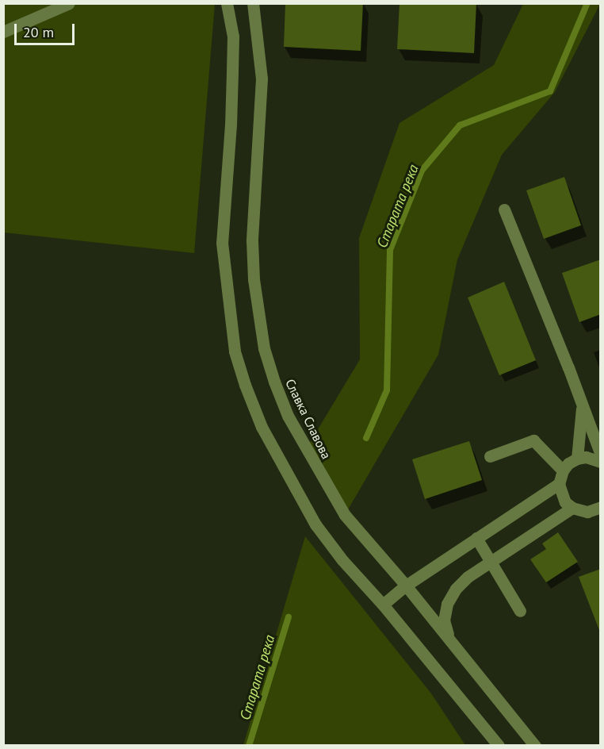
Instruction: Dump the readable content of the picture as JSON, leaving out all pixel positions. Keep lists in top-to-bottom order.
{
  "streets": {
    "street": ["Славка Славова"]
  },
  "water": ["Старата река"],
  "scale_bar": "20 m"
}
